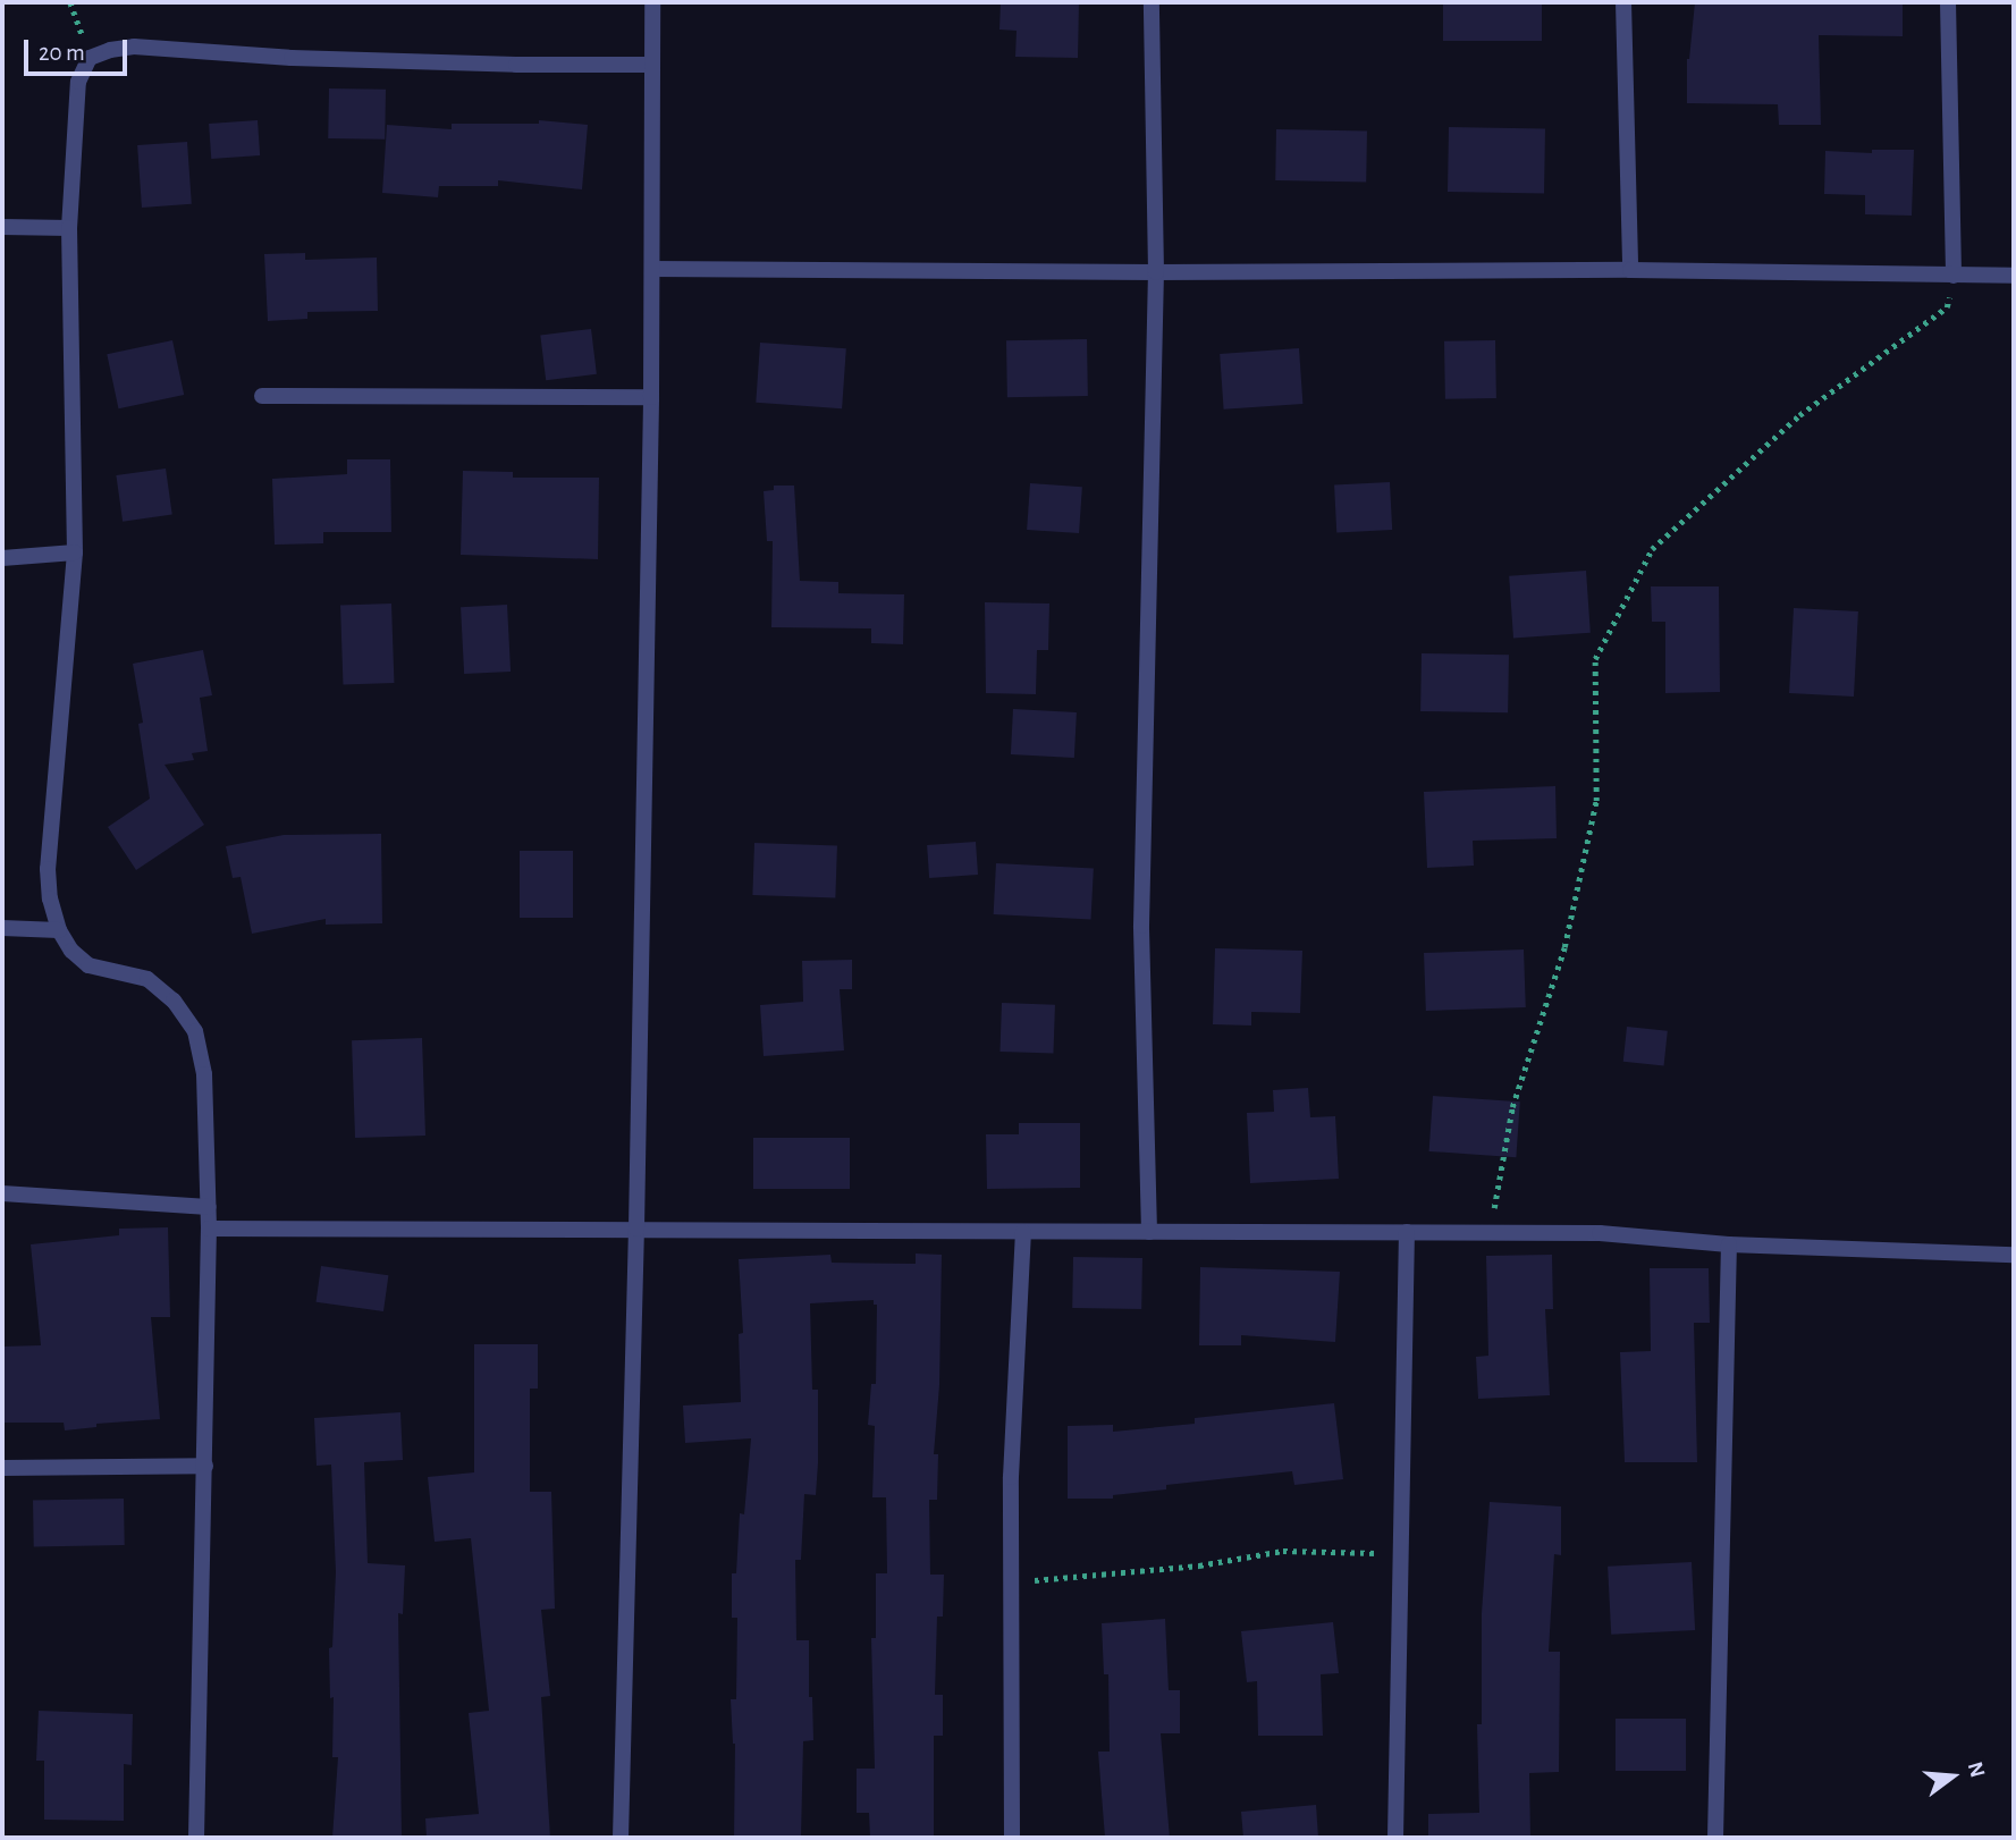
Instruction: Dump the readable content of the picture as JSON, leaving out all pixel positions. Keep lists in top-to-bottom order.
{
  "scale_bar": "20 m",
  "north": "right"
}
